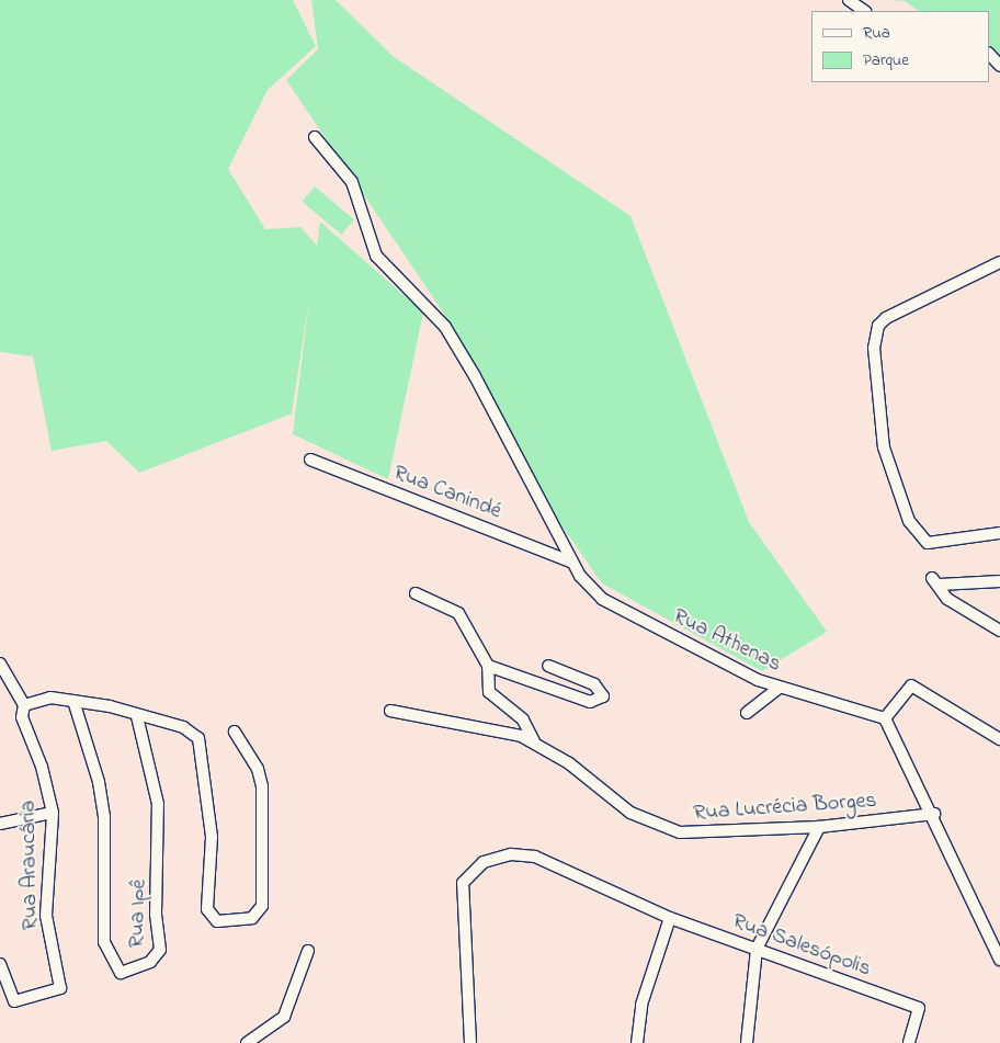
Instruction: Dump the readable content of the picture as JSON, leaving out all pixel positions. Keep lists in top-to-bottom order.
{
  "streets": {
    "street": [
      "Rua Canindé",
      "Rua Athenas",
      "Rua Lucrécia Borges",
      "Rua Araucária",
      "Rua Ipê",
      "Rua Salesópolis"
    ]
  },
  "crossings": [
    ["Rua Canindé", "Rua Athenas"]
  ],
  "legend": ["Rua", "Parque"]
}
